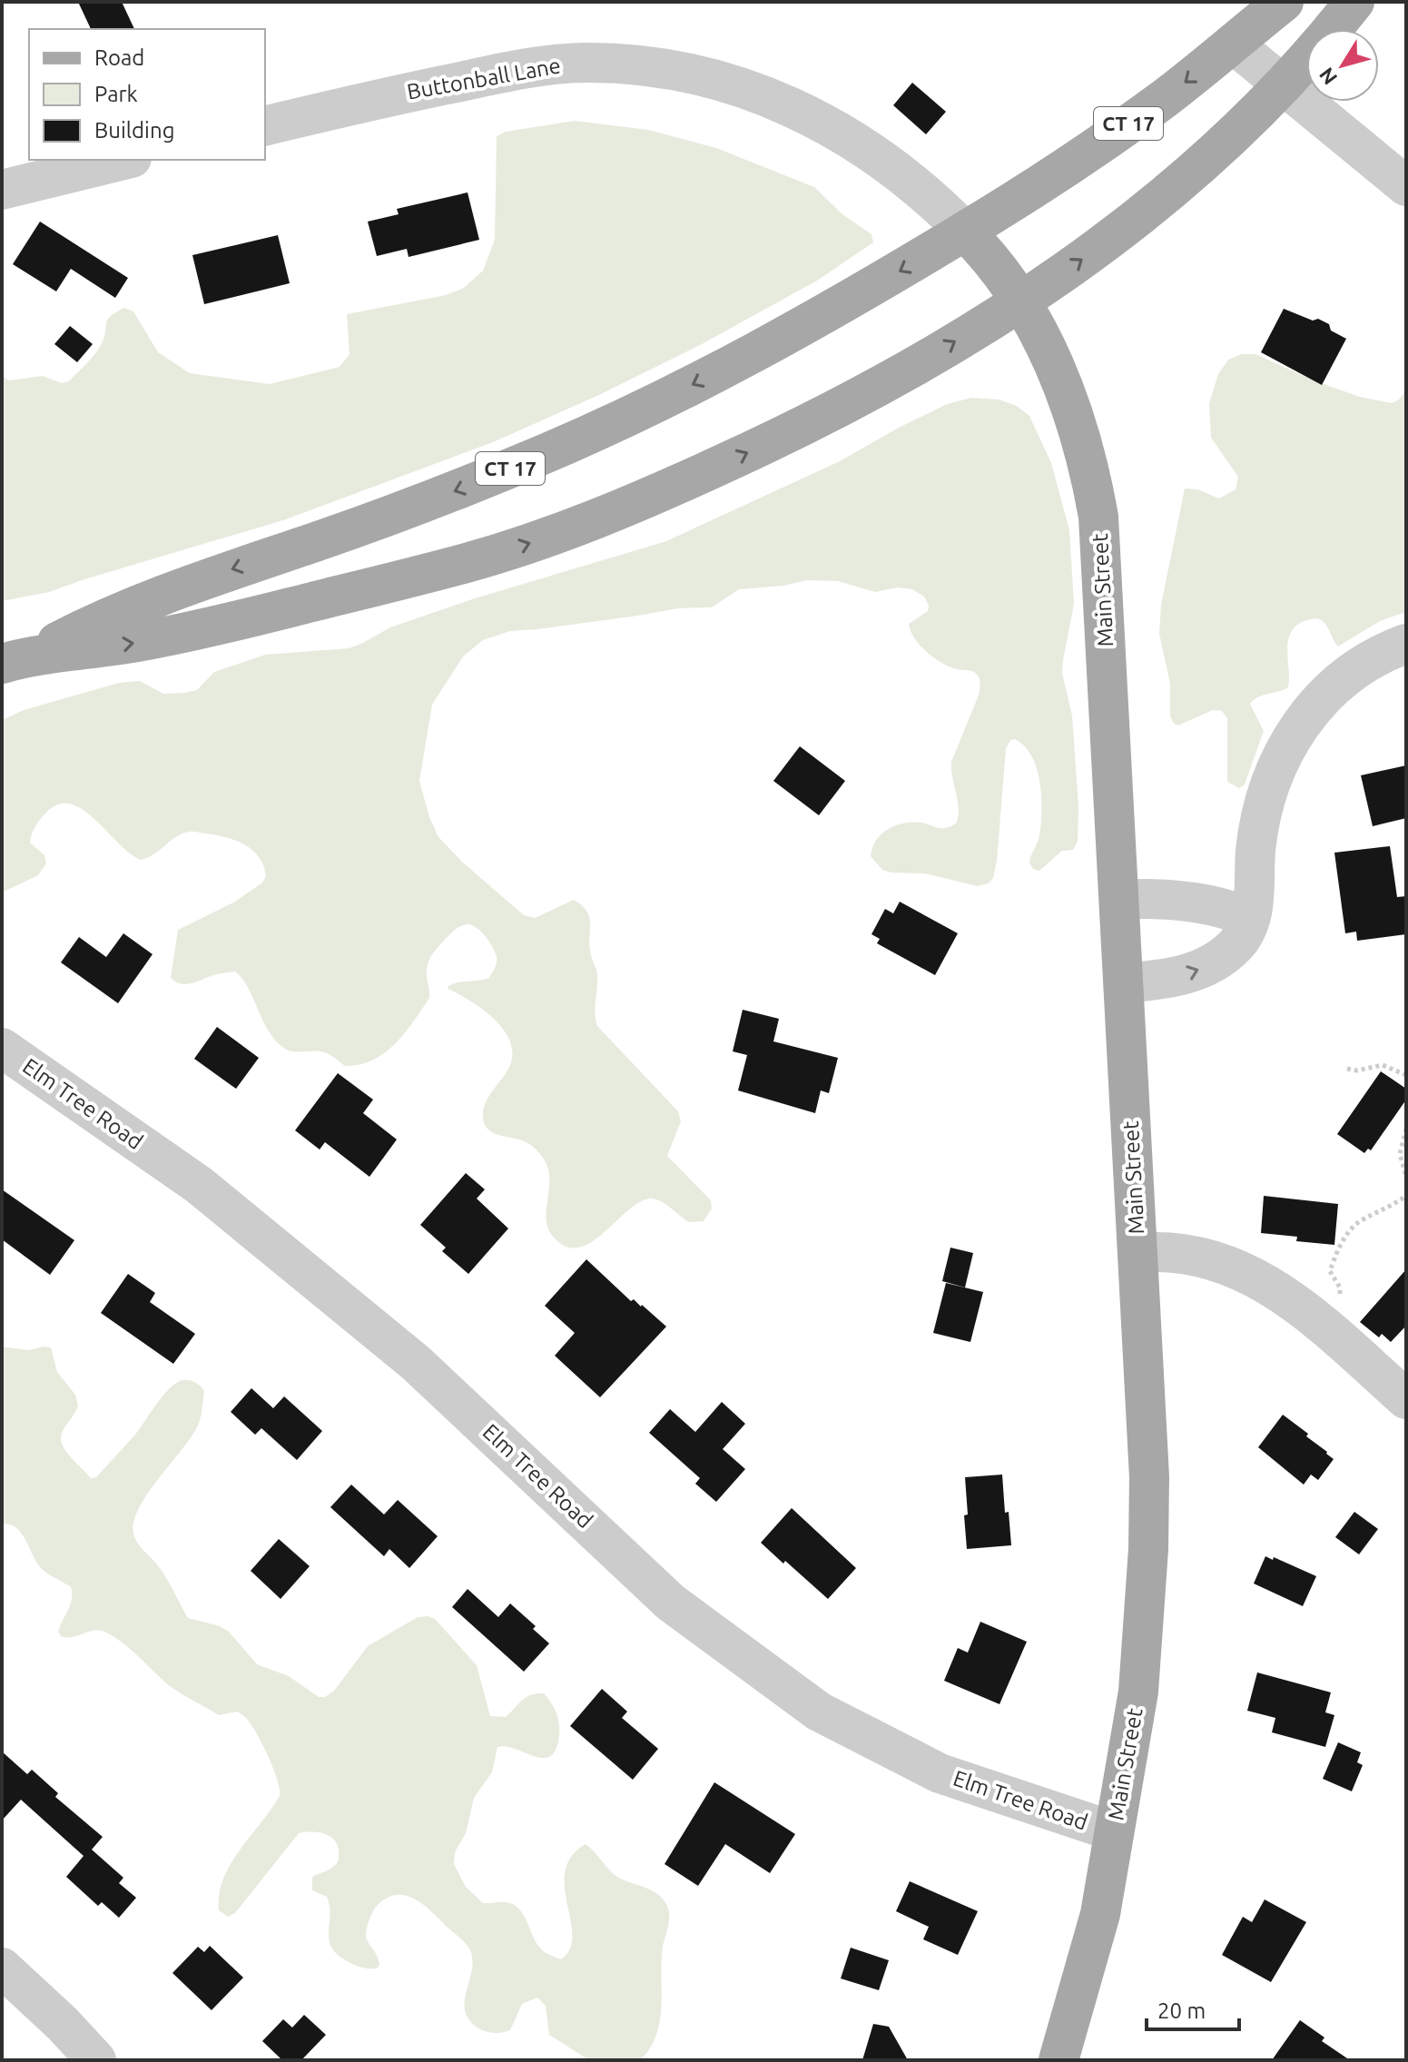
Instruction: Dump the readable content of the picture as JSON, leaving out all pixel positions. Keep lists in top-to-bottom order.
{
  "streets": {
    "main road": ["CT 17", "Main Street"],
    "street": ["Buttonball Lane", "Elm Tree Road"]
  },
  "crossings": [
    ["Buttonball Lane", "CT 17"],
    ["Buttonball Lane", "Main Street"],
    ["CT 17", "Main Street"],
    ["Main Street", "Elm Tree Road"]
  ],
  "legend": ["Road", "Park", "Building"],
  "scale_bar": "20 m",
  "north": "bottom left"
}
